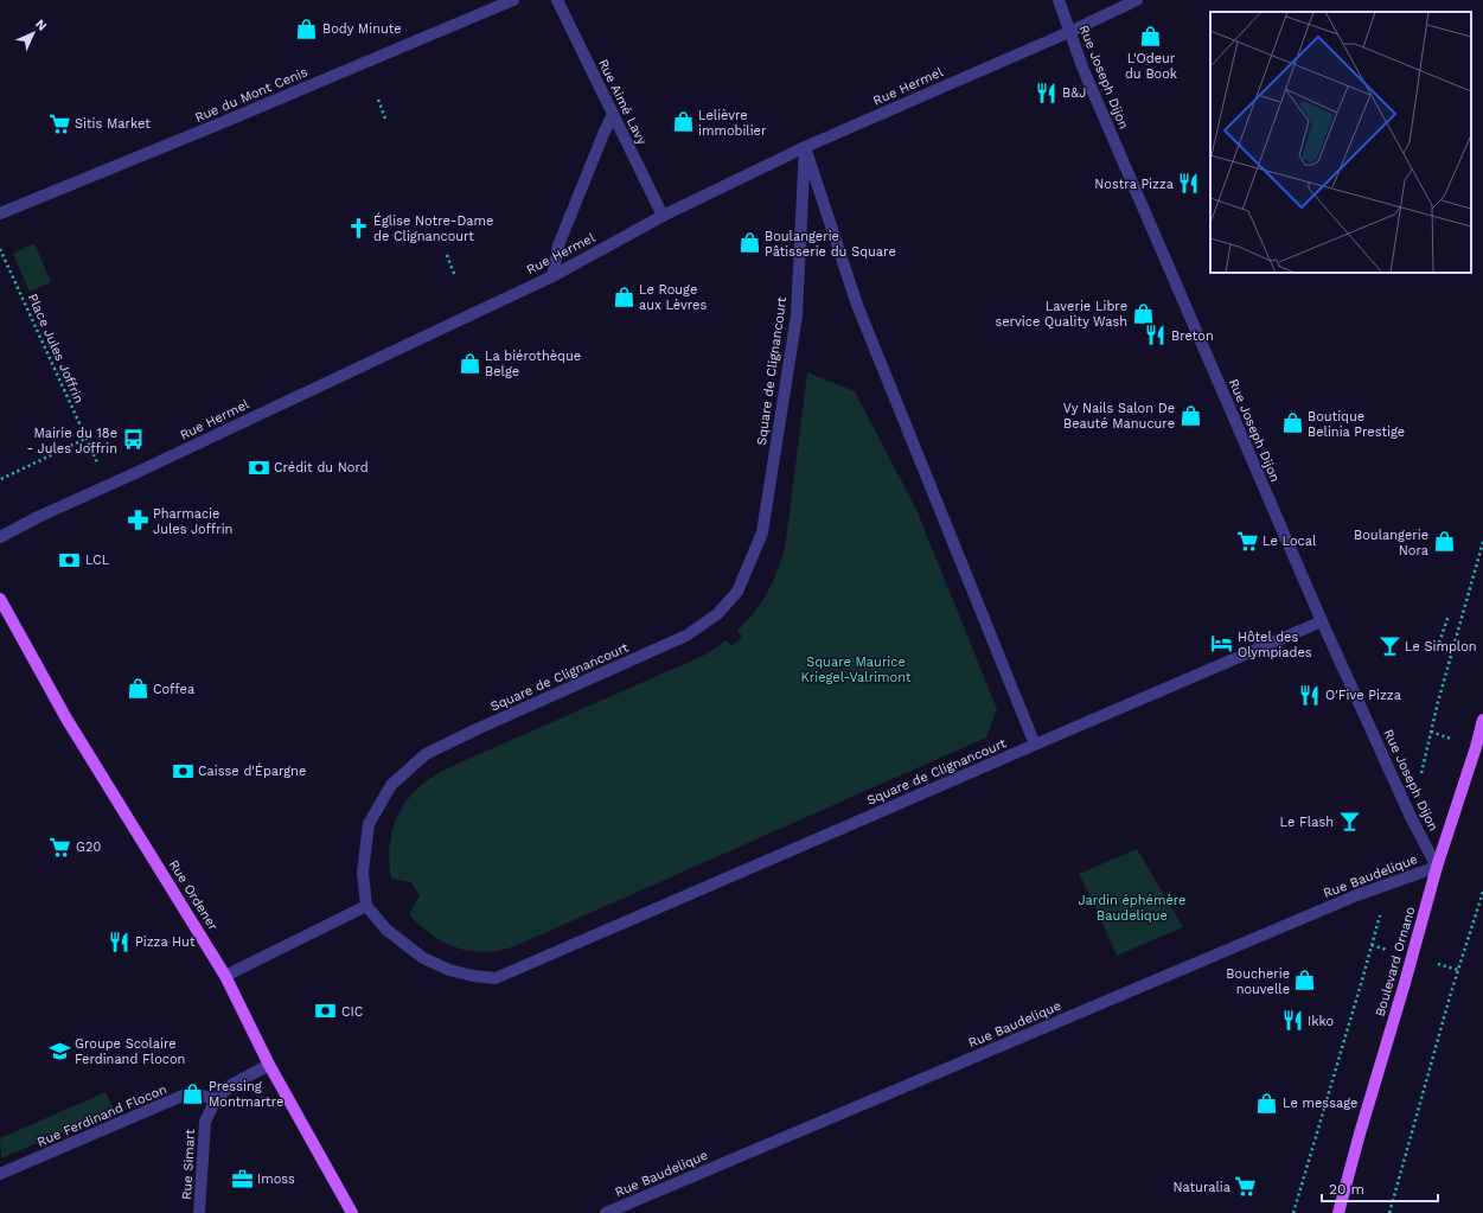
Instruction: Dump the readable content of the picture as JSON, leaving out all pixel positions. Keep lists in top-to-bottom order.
{
  "streets": {
    "main road": ["Rue Ordener", "Boulevard Ornano"],
    "street": [
      "Rue Joseph Dijon",
      "Rue Hermel",
      "Rue du Mont Cenis",
      "Rue Aimé Lavy",
      "Square de Clignancourt",
      "Rue Baudelique",
      "Rue Ferdinand Flocon",
      "Rue Simart"
    ],
    "path": ["Place Jules Joffrin"]
  },
  "crossings": [
    ["Rue Joseph Dijon", "Rue Hermel"],
    ["Rue Joseph Dijon", "Square de Clignancourt"],
    ["Rue Joseph Dijon", "Rue Baudelique"],
    ["Rue Joseph Dijon", "Boulevard Ornano"],
    ["Rue Hermel", "Rue Aimé Lavy"],
    ["Rue Hermel", "Square de Clignancourt"],
    ["Rue Baudelique", "Boulevard Ornano"],
    ["Rue Ordener", "Rue Simart"],
    ["Rue Ferdinand Flocon", "Rue Simart"]
  ],
  "parks": ["Square Maurice Kriegel-Valrimont", "Jardin éphémère Baudelique"],
  "places": {
    "shop": [
      "Body Minute",
      "L'Odeur du Book",
      "Lelièvre immobilier",
      "Boulangerie Pâtisserie du Square",
      "Le Rouge aux Lèvres",
      "Laverie Libre service Quality Wash",
      "La biérothèque Belge",
      "Vy Nails Salon De Beauté Manucure",
      "Boutique Belinia Prestige",
      "Boulangerie Nora",
      "Coffea",
      "Boucherie nouvelle",
      "Pressing Montmartre",
      "Le message"
    ],
    "restaurant": [
      "B&J",
      "Nostra Pizza",
      "Breton",
      "O'Five Pizza",
      "Pizza Hut",
      "Ikko"
    ],
    "supermarket": [
      "Sitis Market",
      "Le Local",
      "G20",
      "Naturalia"
    ],
    "church": ["Église Notre-Dame de Clignancourt"],
    "bus stop": ["Mairie du 18e - Jules Joffrin"],
    "bank": [
      "Crédit du Nord",
      "LCL",
      "Caisse d'Épargne",
      "CIC"
    ],
    "pharmacy": ["Pharmacie Jules Joffrin"],
    "hotel": ["Hôtel des Olympiades"],
    "bar": ["Le Simplon", "Le Flash"],
    "school or university": ["Groupe Scolaire Ferdinand Flocon"],
    "office": ["Imoss"]
  },
  "scale_bar": "20 m",
  "north": "top right"
}
